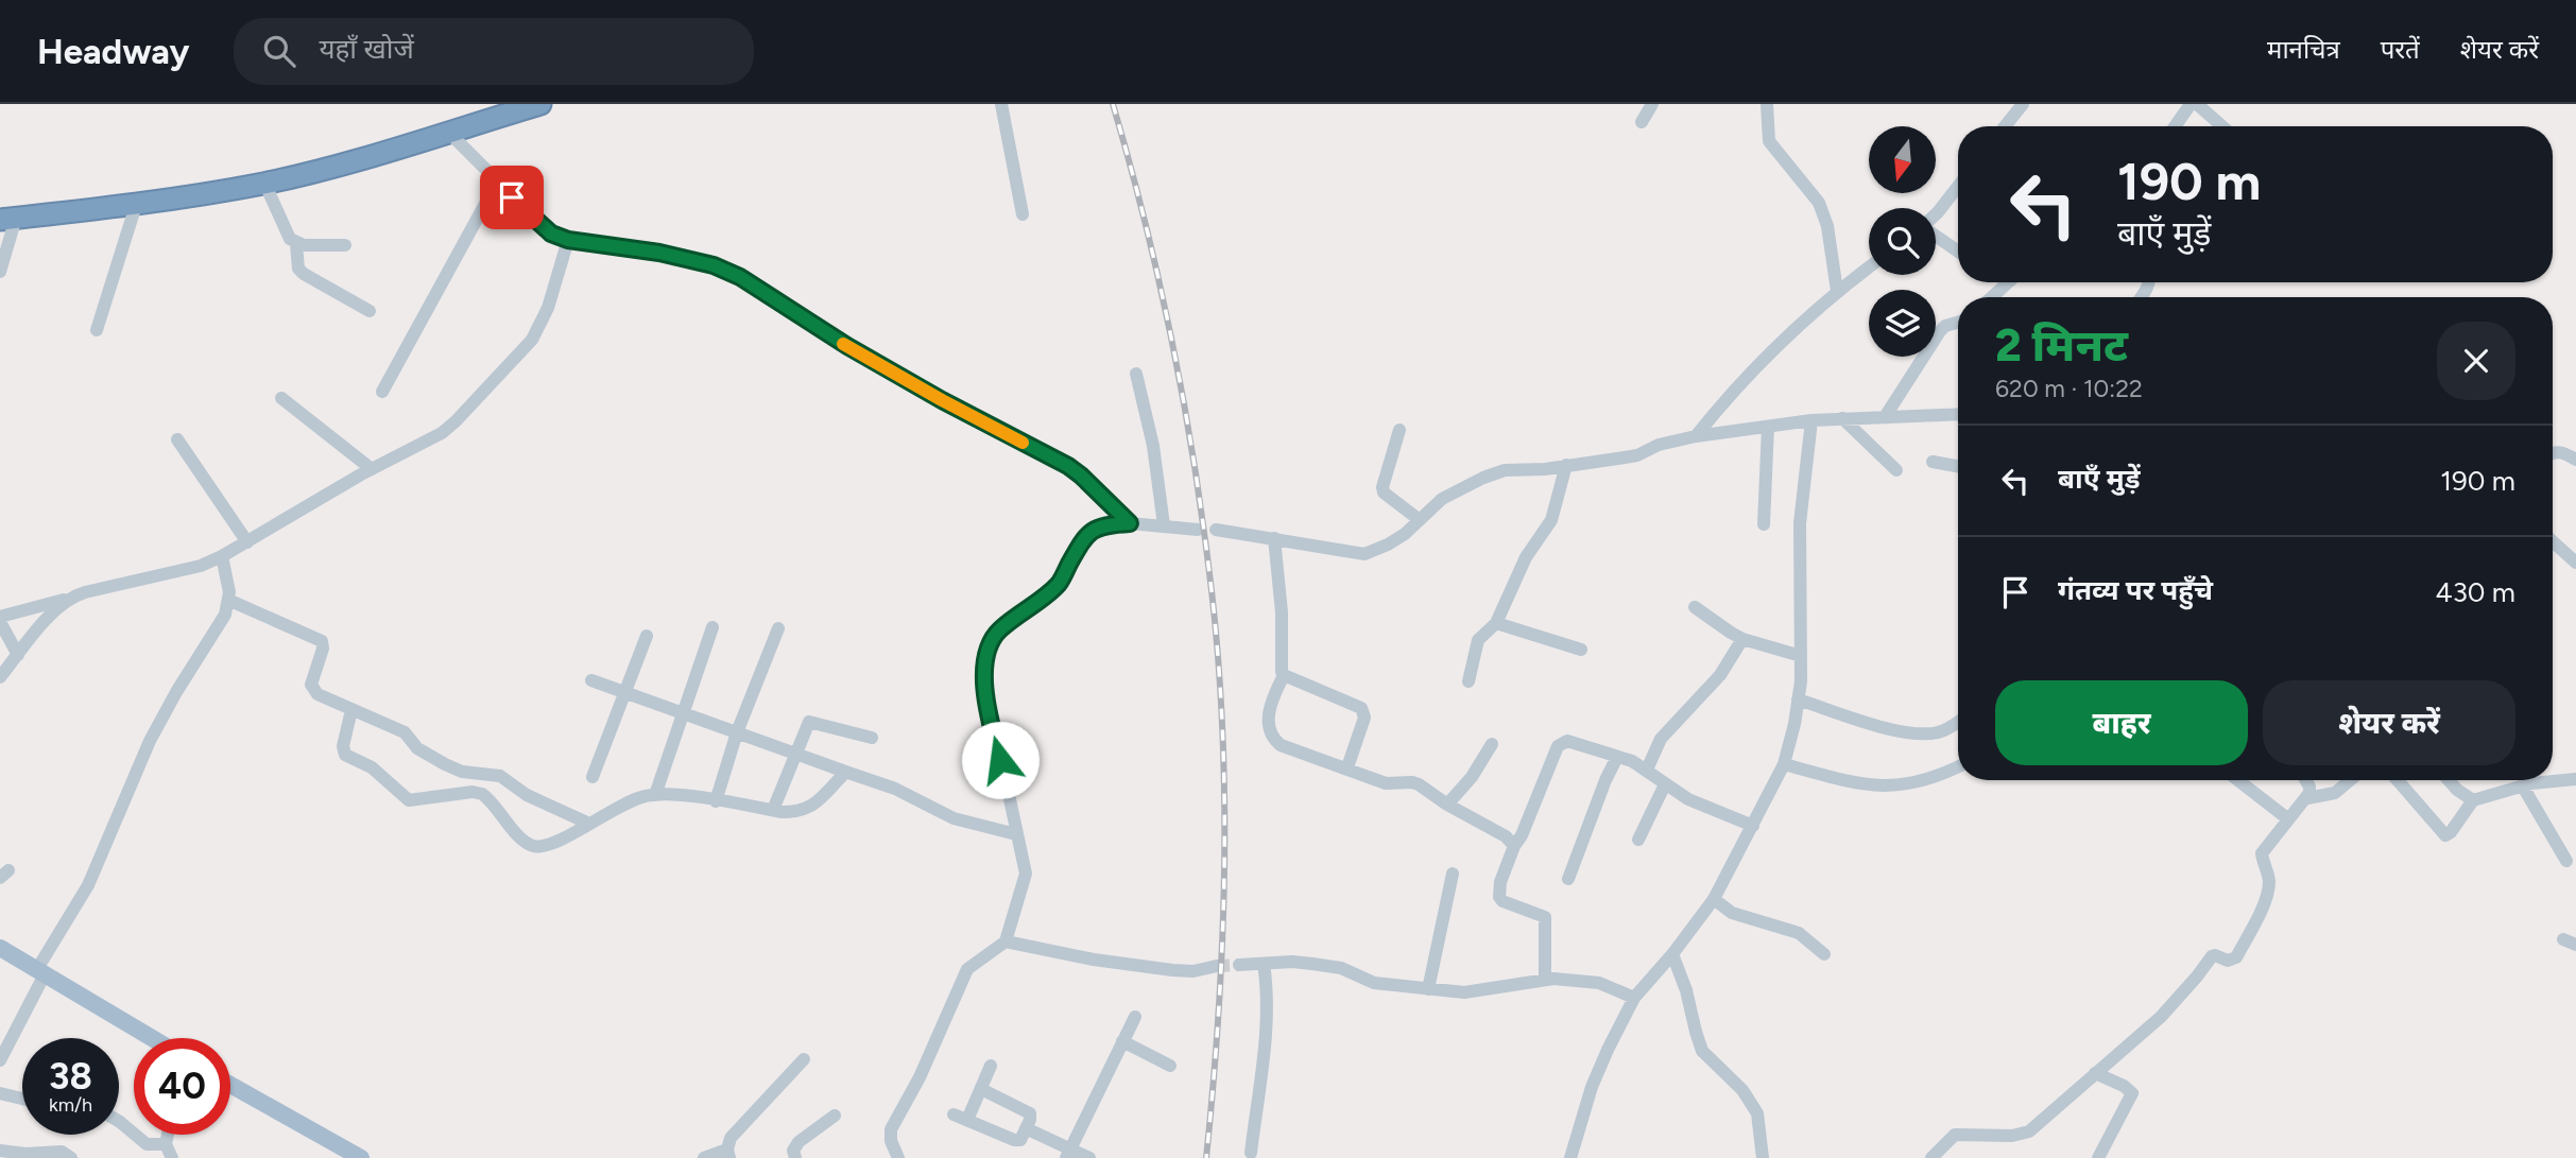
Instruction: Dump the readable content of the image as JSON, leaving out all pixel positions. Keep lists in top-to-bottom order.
{
  "north": "bottom",
  "page": {
    "header": "Headway",
    "search": "यहाँ खोजें",
    "nav": ["मानचित्र", "परतें", "शेयर करें"],
    "turn": ["190 m", "बाएँ मुड़ें"],
    "heading": ["2 मिनट", "620 m · 10:22"],
    "list": [
      {
        "name": "बाएँ मुड़ें",
        "value": "190 m"
      },
      {
        "name": "गंतव्य पर पहुँचे",
        "value": "430 m"
      }
    ],
    "buttons": ["बाहर", "शेयर करें"],
    "speed": "38 km/h",
    "limit": "40"
  }
}
